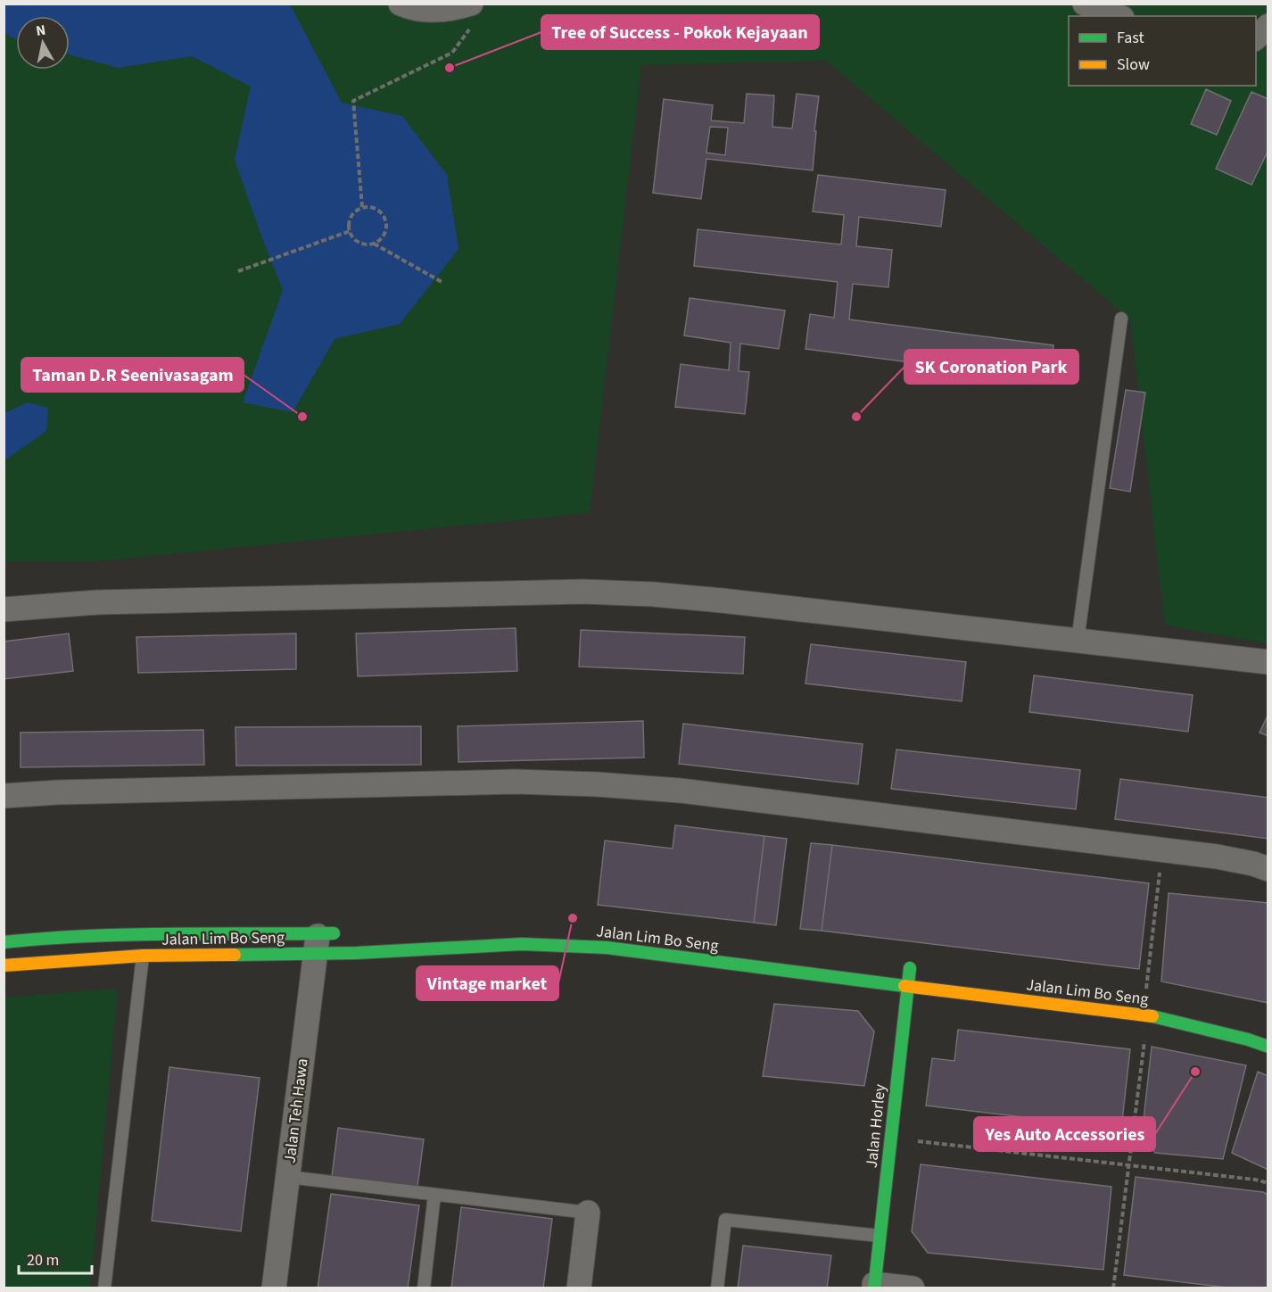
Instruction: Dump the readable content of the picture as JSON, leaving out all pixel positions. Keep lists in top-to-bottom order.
{
  "streets": {
    "main road": ["Jalan Lim Bo Seng", "Jalan Horley"],
    "street": ["Jalan Teh Hawa"]
  },
  "crossings": [
    ["Jalan Lim Bo Seng", "Jalan Teh Hawa"],
    ["Jalan Lim Bo Seng", "Jalan Horley"]
  ],
  "places": [
    "Tree of Success - Pokok Kejayaan",
    "Taman D.R Seenivasagam",
    "SK Coronation Park",
    "Vintage market",
    "Yes Auto Accessories"
  ],
  "legend": ["Fast", "Slow"],
  "scale_bar": "20 m",
  "north": "top"
}
